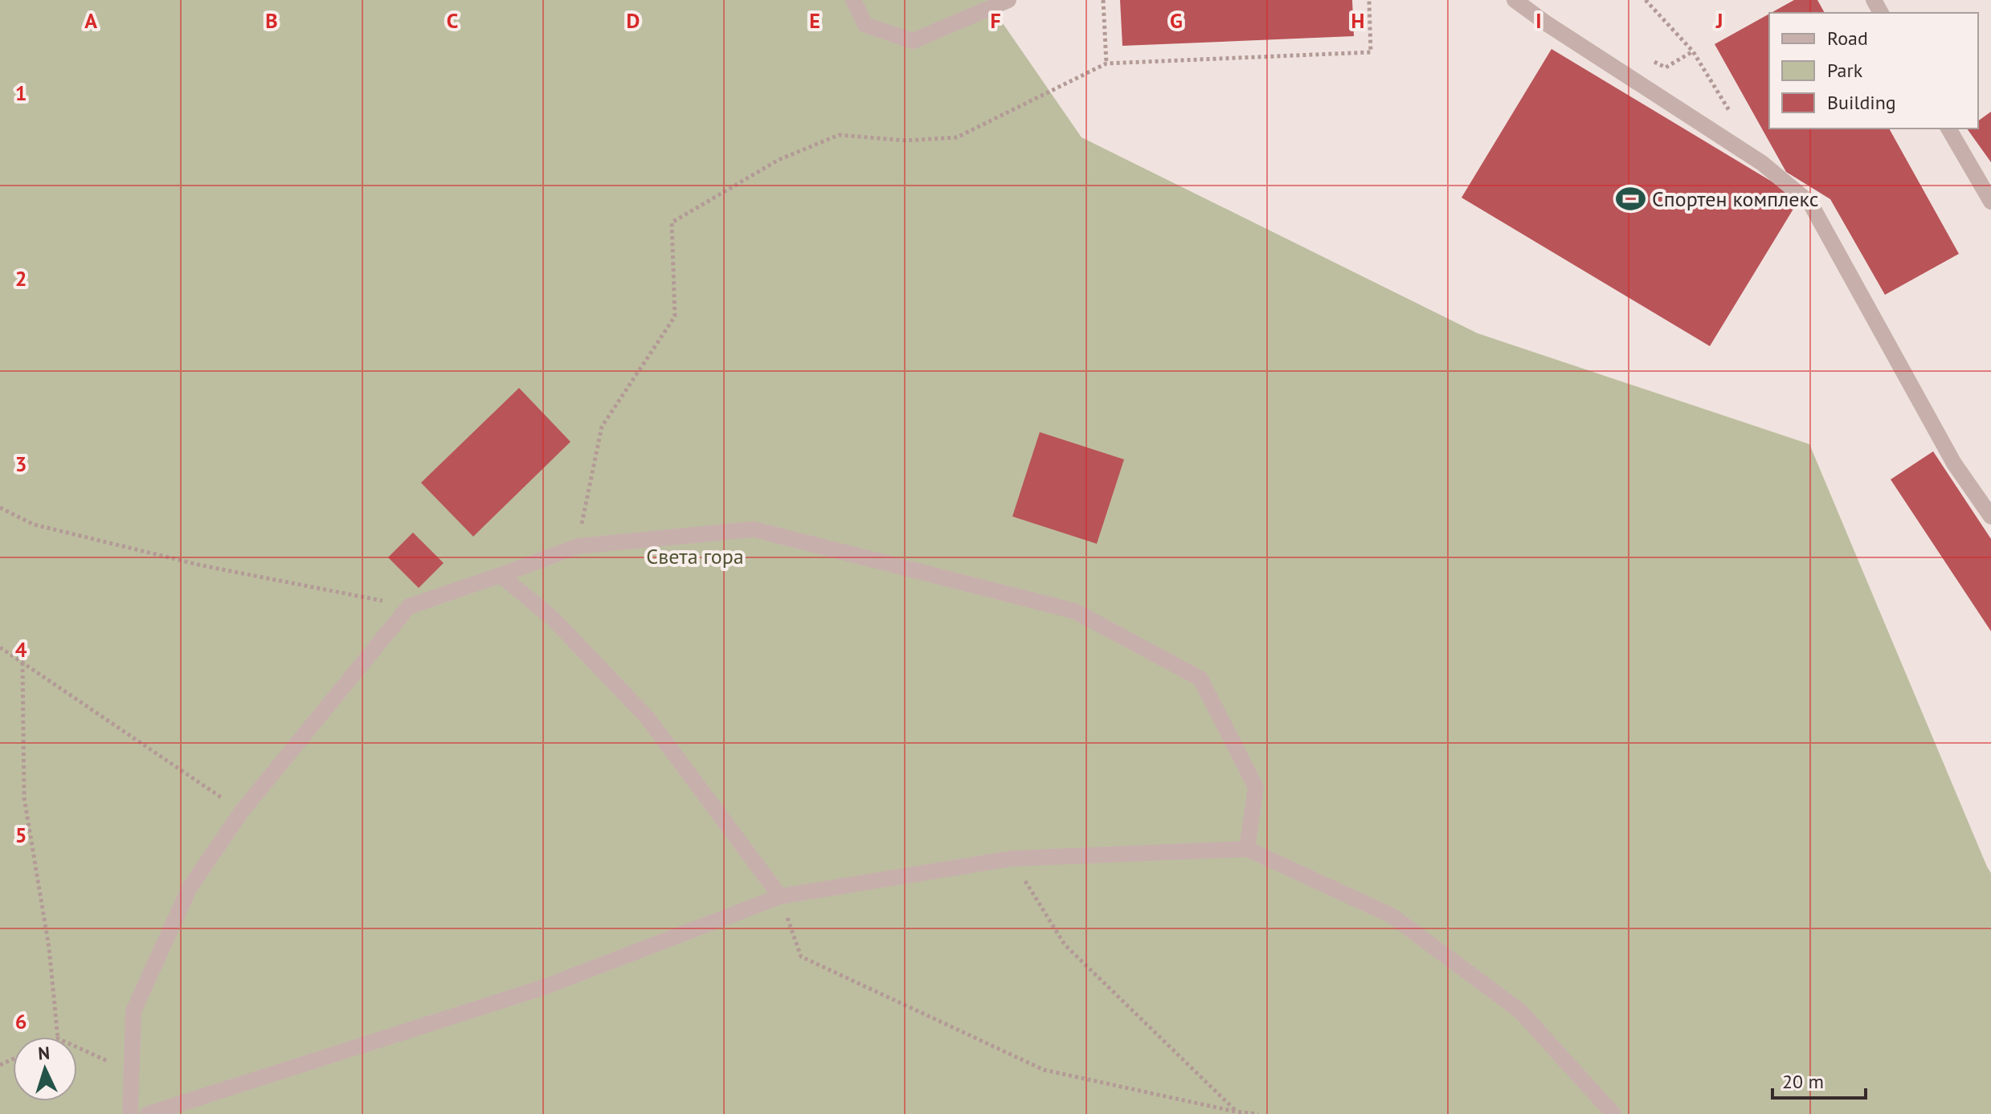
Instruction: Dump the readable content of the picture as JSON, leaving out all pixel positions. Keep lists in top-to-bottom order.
{
  "parks": ["Света гора"],
  "places": {
    "sports": ["Спортен комплекс"]
  },
  "legend": ["Road", "Park", "Building"],
  "scale_bar": "20 m",
  "north": "top",
  "grid": {
    "columns": [
      "A",
      "B",
      "C",
      "D",
      "E",
      "F",
      "G",
      "H",
      "I",
      "J"
    ],
    "rows": [
      "1",
      "2",
      "3",
      "4",
      "5",
      "6"
    ]
  }
}
